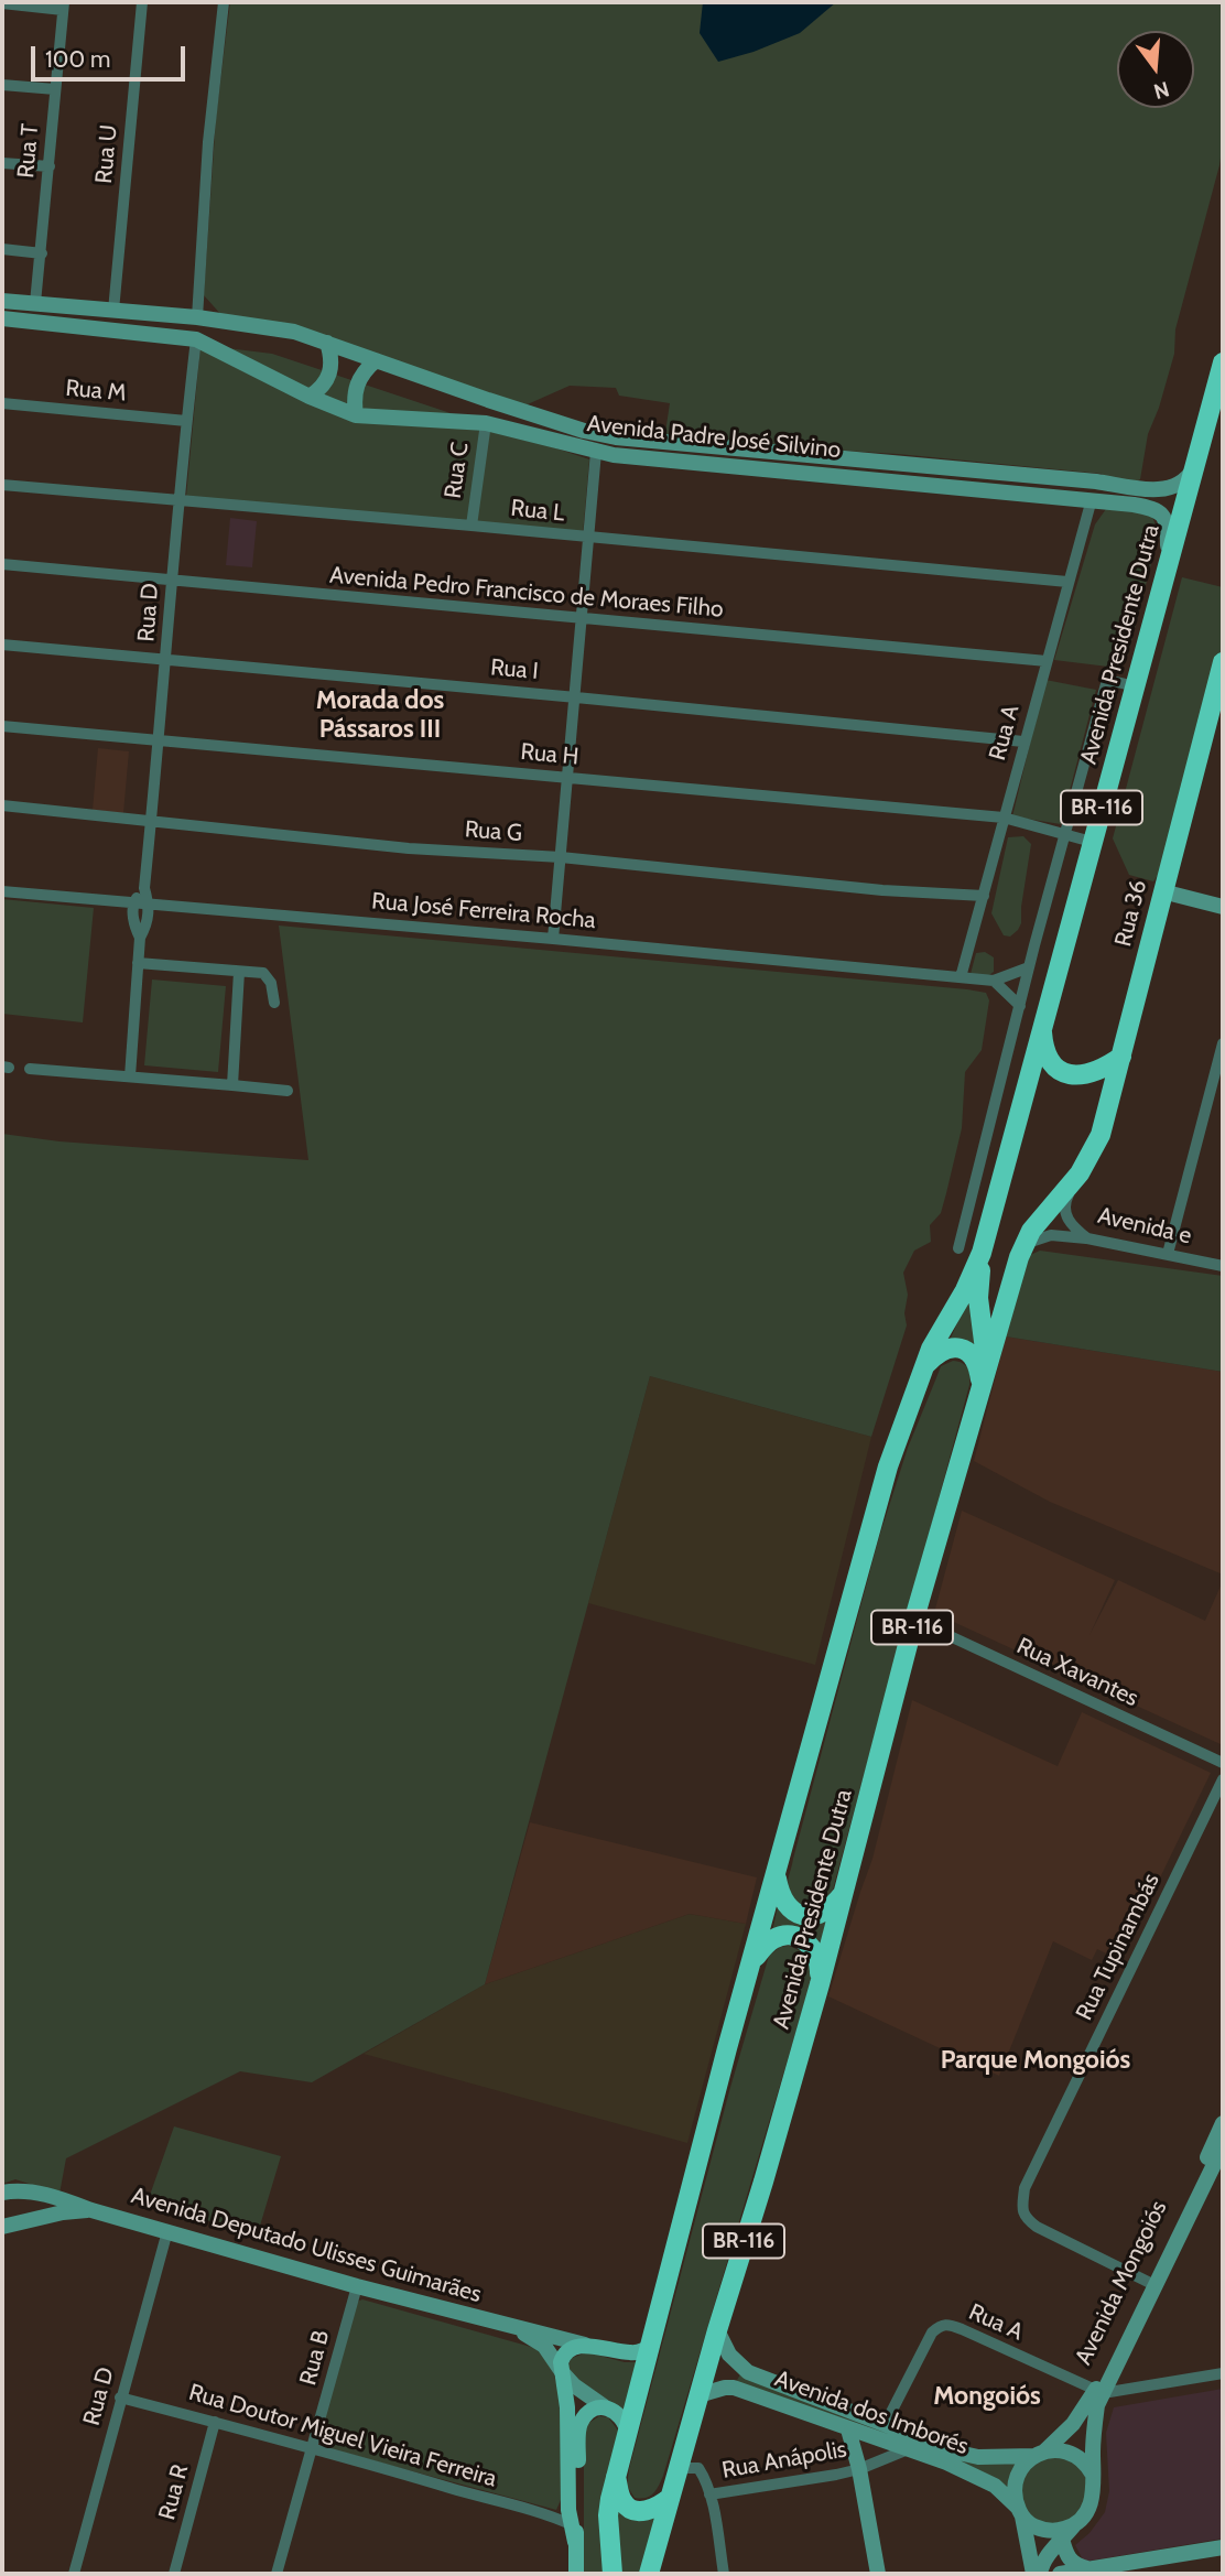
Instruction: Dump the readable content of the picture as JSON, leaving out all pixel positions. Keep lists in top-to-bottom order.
{
  "streets": {
    "highway": ["Avenida Presidente Dutra", "BR-116", "Rua 36"],
    "main road": [
      "Avenida Padre José Silvino",
      "Avenida Deputado Ulisses Guimarães",
      "Avenida Mongoiós",
      "Avenida dos Imborés"
    ],
    "street": [
      "Rua T",
      "Rua U",
      "Rua M",
      "Rua C",
      "Rua L",
      "Avenida Pedro Francisco de Moraes Filho",
      "Rua D",
      "Rua I",
      "Rua A",
      "Rua H",
      "Rua G",
      "Rua José Ferreira Rocha",
      "Avenida e",
      "Rua Xavantes",
      "Rua Tupinambás",
      "Rua B",
      "Rua Doutor Miguel Vieira Ferreira",
      "Rua Anápolis",
      "Rua R"
    ]
  },
  "crossings": [
    ["Rua T", "Avenida Padre José Silvino"],
    ["Rua U", "Avenida Padre José Silvino"],
    ["Rua M", "Rua D"],
    ["Avenida Padre José Silvino", "Rua C"],
    ["Avenida Padre José Silvino", "Rua D"],
    ["Avenida Padre José Silvino", "Avenida Presidente Dutra"],
    ["Avenida Padre José Silvino", "Rua A"],
    ["Rua C", "Rua L"],
    ["Rua L", "Rua D"],
    ["Rua L", "Rua A"],
    ["Avenida Pedro Francisco de Moraes Filho", "Rua D"],
    ["Avenida Pedro Francisco de Moraes Filho", "Rua A"],
    ["Rua D", "Rua I"],
    ["Rua D", "Rua H"],
    ["Rua D", "Rua G"],
    ["Rua D", "Rua José Ferreira Rocha"],
    ["Rua D", "Avenida Deputado Ulisses Guimarães"],
    ["Rua D", "Rua Doutor Miguel Vieira Ferreira"],
    ["Avenida Presidente Dutra", "Rua H"],
    ["Avenida Presidente Dutra", "BR-116"],
    ["Avenida Presidente Dutra", "Rua 36"],
    ["Avenida Presidente Dutra", "Rua Xavantes"],
    ["Avenida Presidente Dutra", "Avenida Deputado Ulisses Guimarães"],
    ["Avenida Presidente Dutra", "Avenida dos Imborés"],
    ["Rua I", "Rua A"],
    ["Rua A", "Rua H"],
    ["Rua A", "Rua G"],
    ["Rua A", "Rua José Ferreira Rocha"],
    ["Rua A", "Avenida Mongoiós"],
    ["Rua A", "Avenida dos Imborés"],
    ["BR-116", "Avenida Deputado Ulisses Guimarães"],
    ["Rua 36", "Avenida e"],
    ["Rua Tupinambás", "Avenida Mongoiós"],
    ["Avenida Deputado Ulisses Guimarães", "Rua B"],
    ["Avenida Mongoiós", "Avenida dos Imborés"],
    ["Rua B", "Rua Doutor Miguel Vieira Ferreira"],
    ["Avenida dos Imborés", "Rua Anápolis"],
    ["Rua Doutor Miguel Vieira Ferreira", "Rua R"]
  ],
  "districts": ["Morada dos Pássaros III", "Parque Mongoiós", "Mongoiós"],
  "scale_bar": "100 m",
  "north": "bottom"
}
